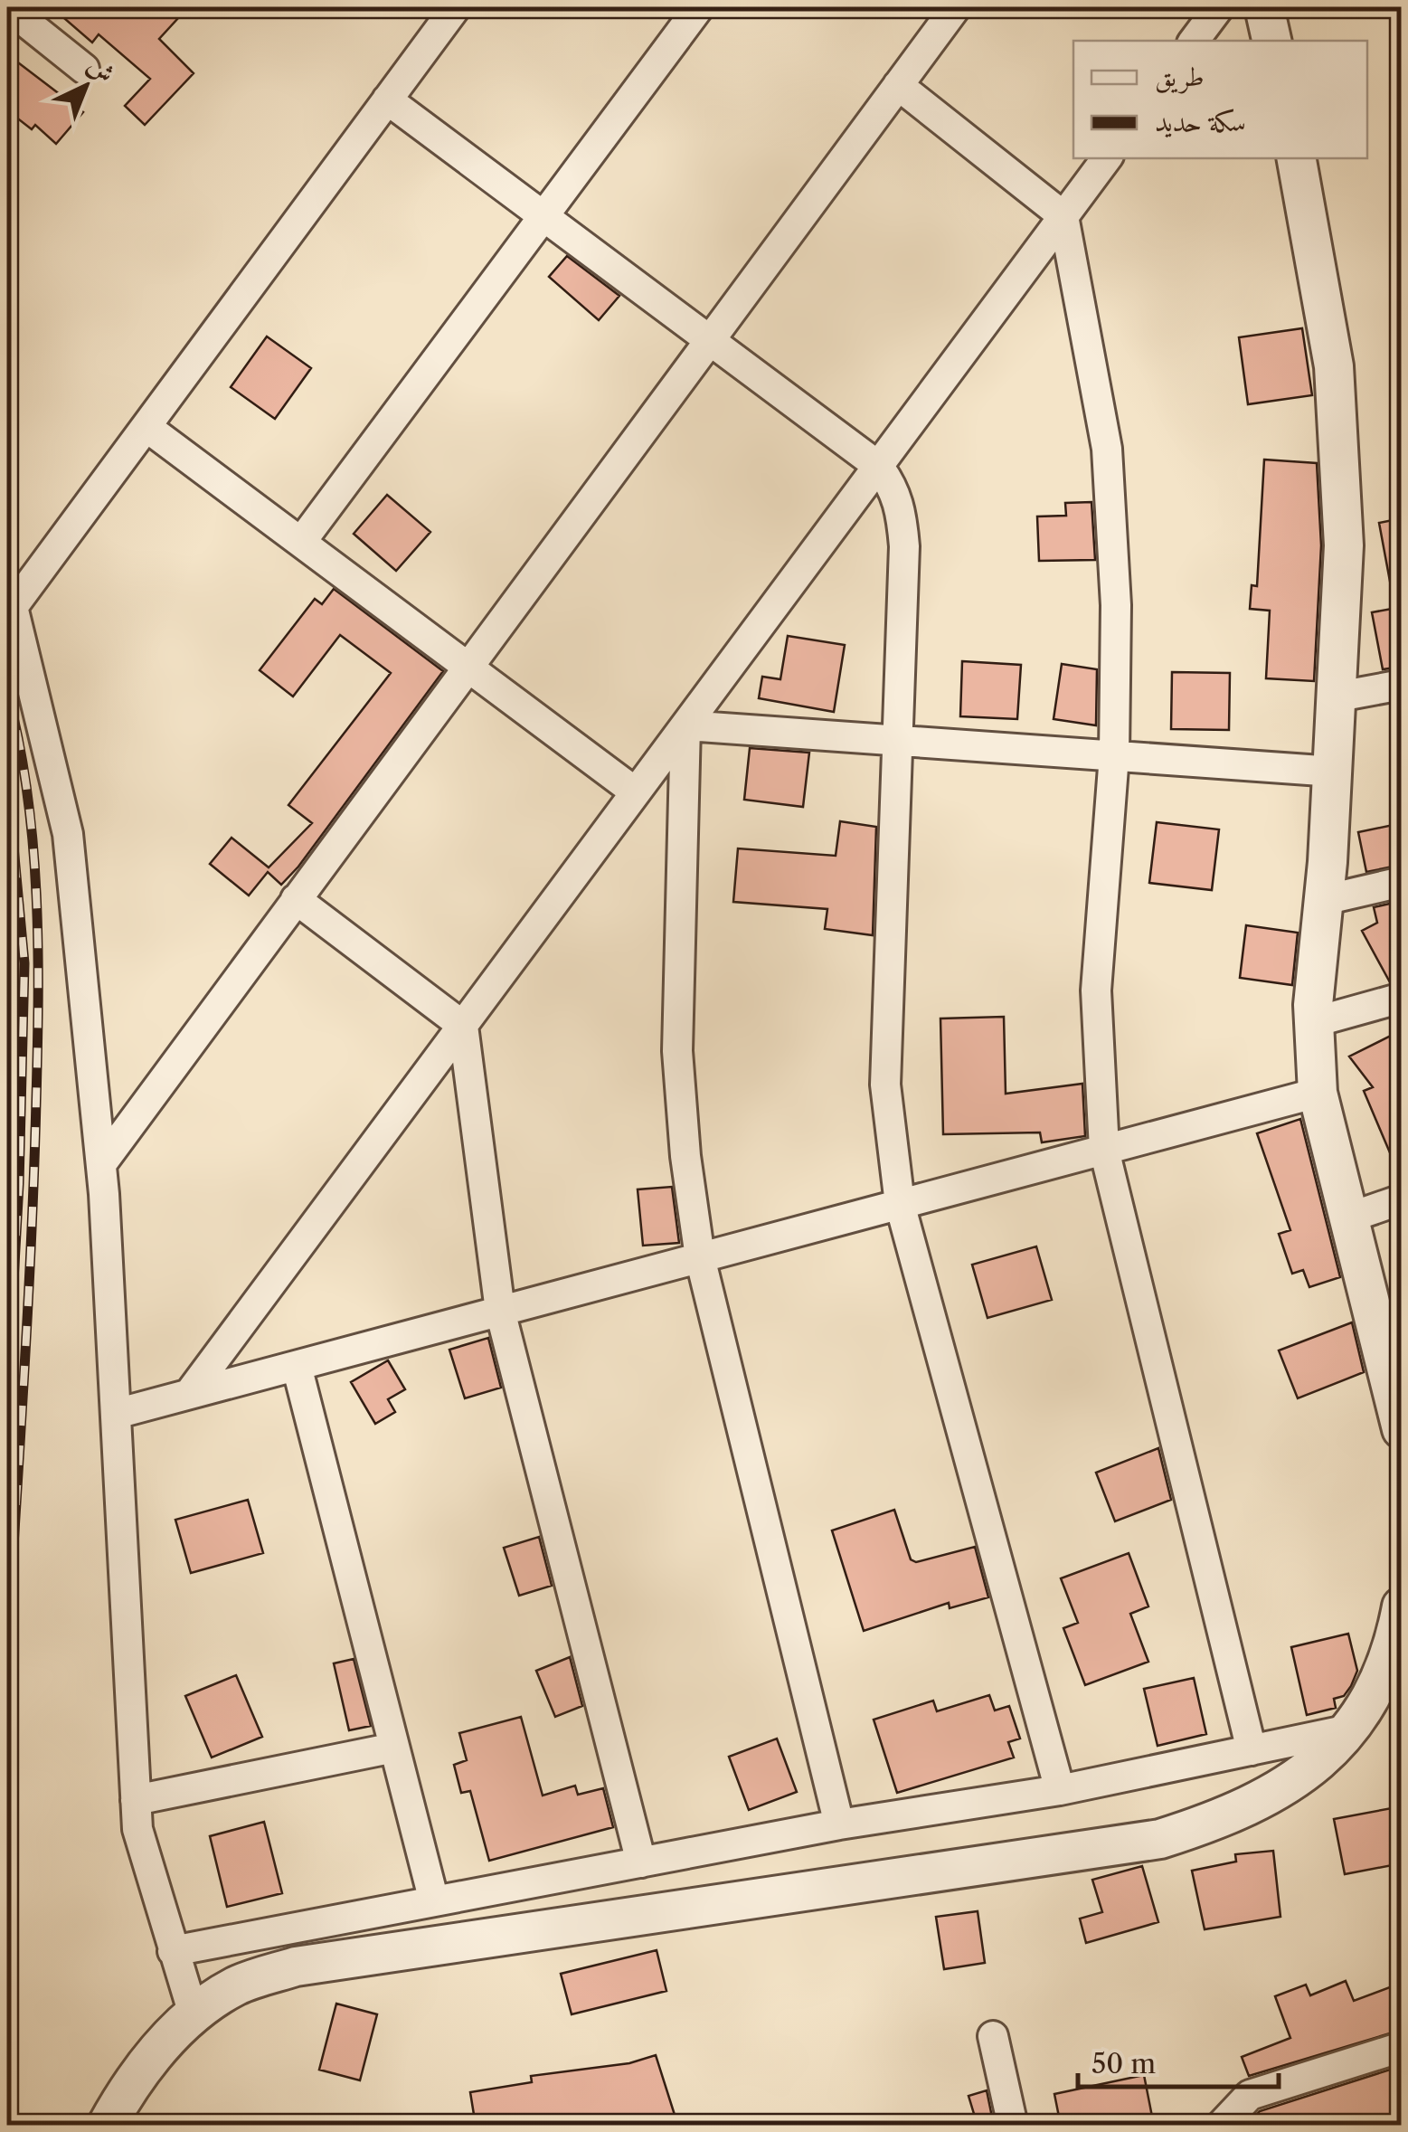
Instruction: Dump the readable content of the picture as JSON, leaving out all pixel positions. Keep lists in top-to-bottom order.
{
  "legend": ["طريق", "سكة حديد"],
  "scale_bar": "50 m",
  "north": "top right"
}
